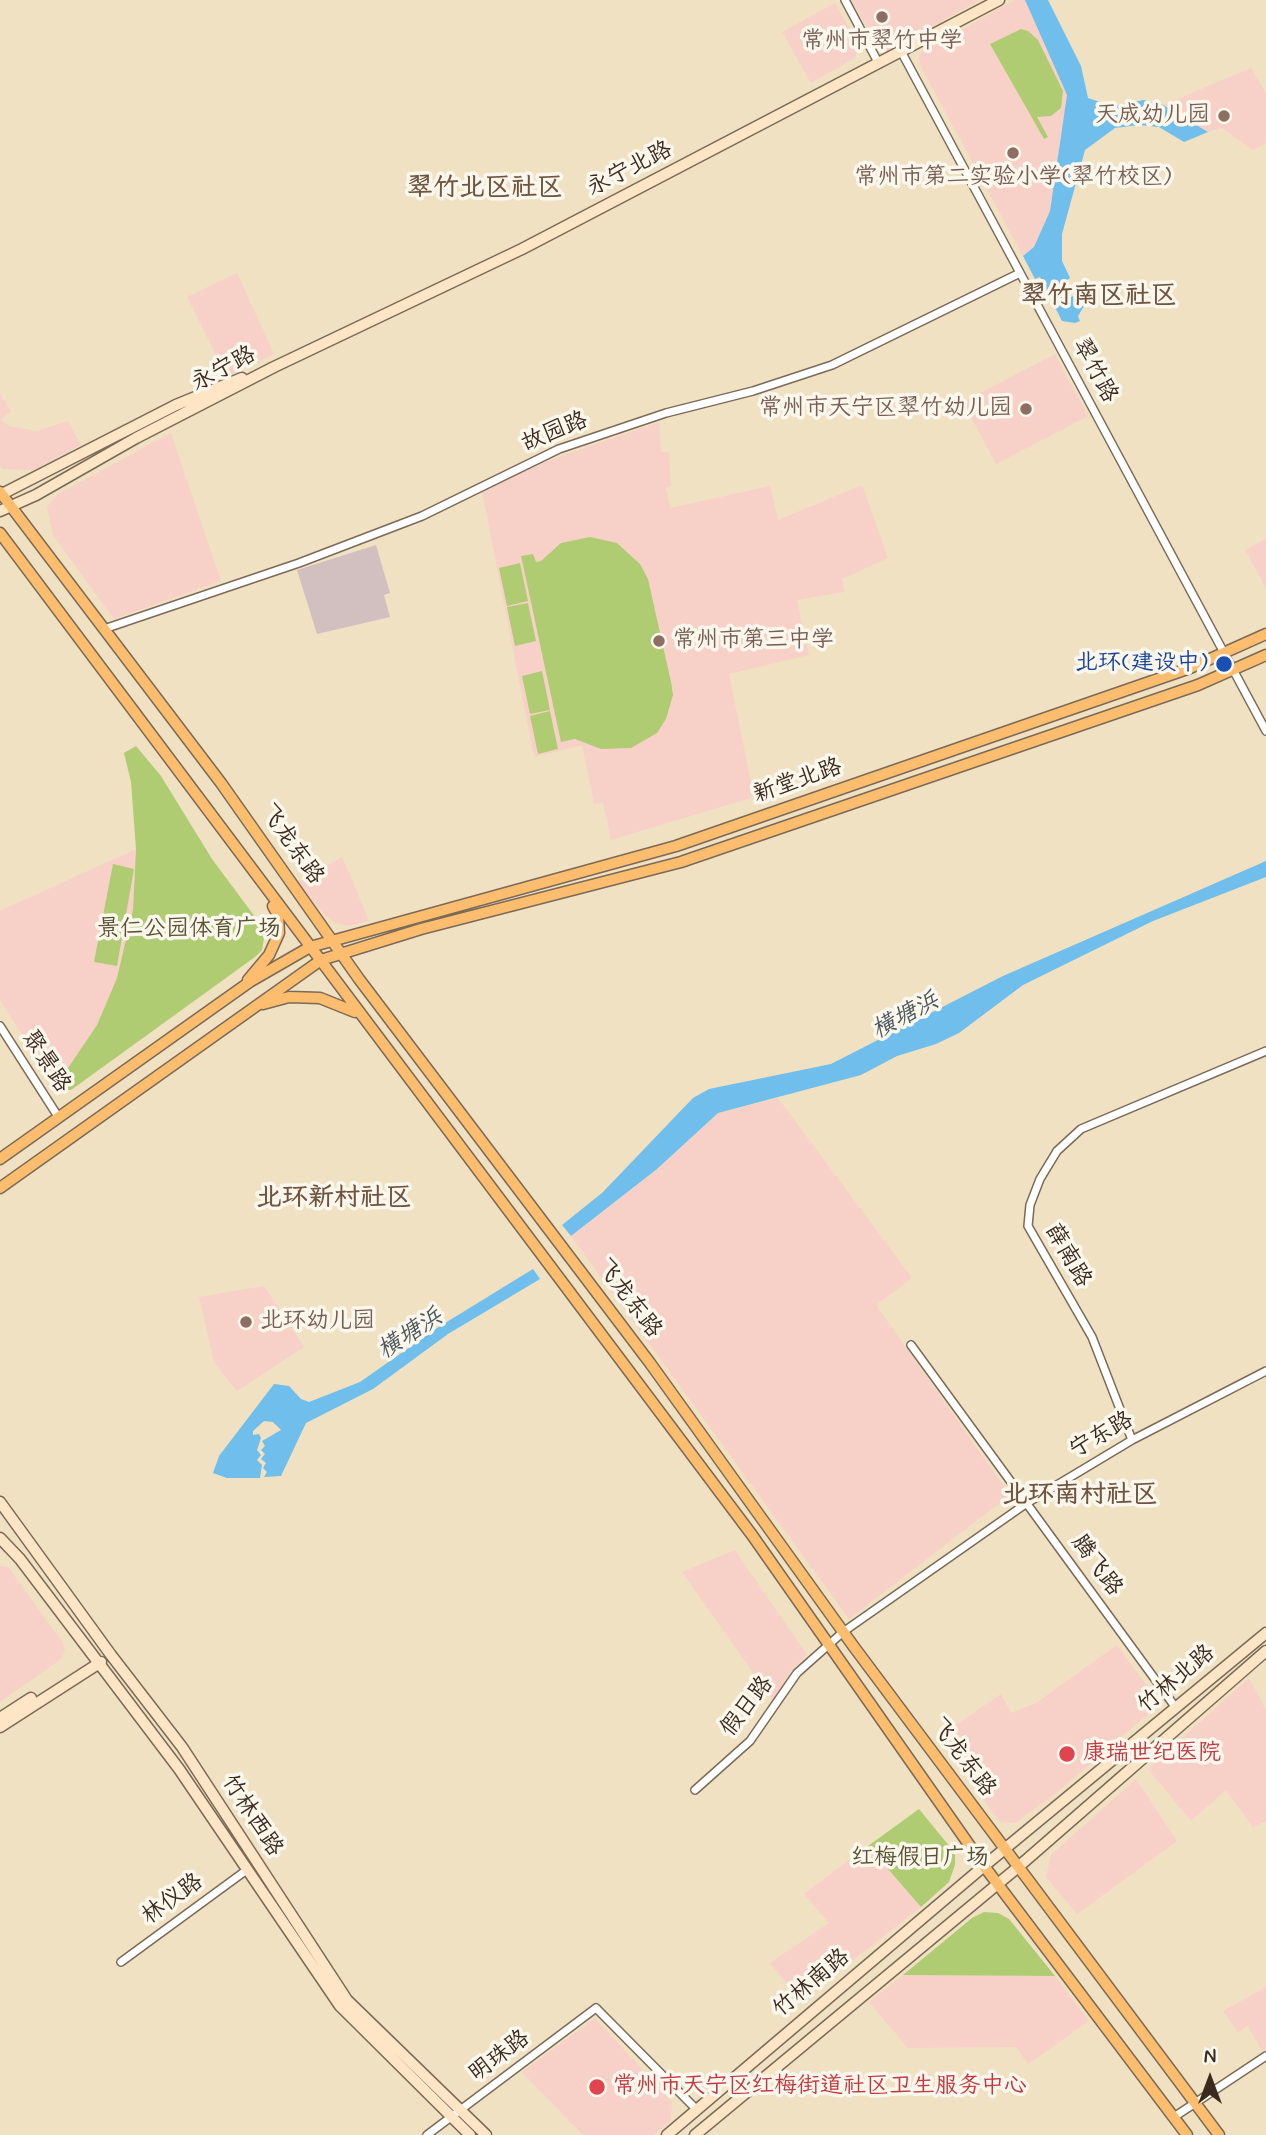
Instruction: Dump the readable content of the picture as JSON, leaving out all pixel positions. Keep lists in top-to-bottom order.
{
  "streets": {
    "main road": [
      "永宁北路",
      "永宁路",
      "新堂北路",
      "飞龙东路",
      "竹林北路",
      "竹林西路",
      "竹林南路"
    ],
    "street": [
      "翠竹路",
      "故园路",
      "聚景路",
      "薛南路",
      "宁东路",
      "腾飞路",
      "假日路",
      "林仪路",
      "明珠路"
    ]
  },
  "crossings": [
    ["永宁北路", "永宁路"],
    ["永宁北路", "翠竹路"],
    ["永宁路", "飞龙东路"],
    ["翠竹路", "故园路"],
    ["翠竹路", "新堂北路"],
    ["故园路", "飞龙东路"],
    ["新堂北路", "飞龙东路"],
    ["飞龙东路", "宁东路"],
    ["飞龙东路", "竹林北路"],
    ["飞龙东路", "假日路"],
    ["飞龙东路", "竹林南路"],
    ["薛南路", "宁东路"],
    ["宁东路", "腾飞路"],
    ["宁东路", "假日路"],
    ["腾飞路", "竹林北路"],
    ["竹林北路", "竹林南路"],
    ["竹林西路", "林仪路"],
    ["竹林西路", "明珠路"],
    ["竹林南路", "明珠路"]
  ],
  "districts": [
    "翠竹北区社区",
    "翠竹南区社区",
    "北环新村社区",
    "北环南村社区"
  ],
  "water": ["横塘浜"],
  "parks": ["景仁公园体育广场", "红梅假日广场"],
  "places": [
    "常州市翠竹中学",
    "天成幼儿园",
    "常州市第二实验小学(翠竹校区)",
    "常州市天宁区翠竹幼儿园",
    "常州市第三中学",
    "北环(建设中)",
    "北环幼儿园",
    "康瑞世纪医院",
    "常州市天宁区红梅街道社区卫生服务中心"
  ],
  "north": "top"
}
